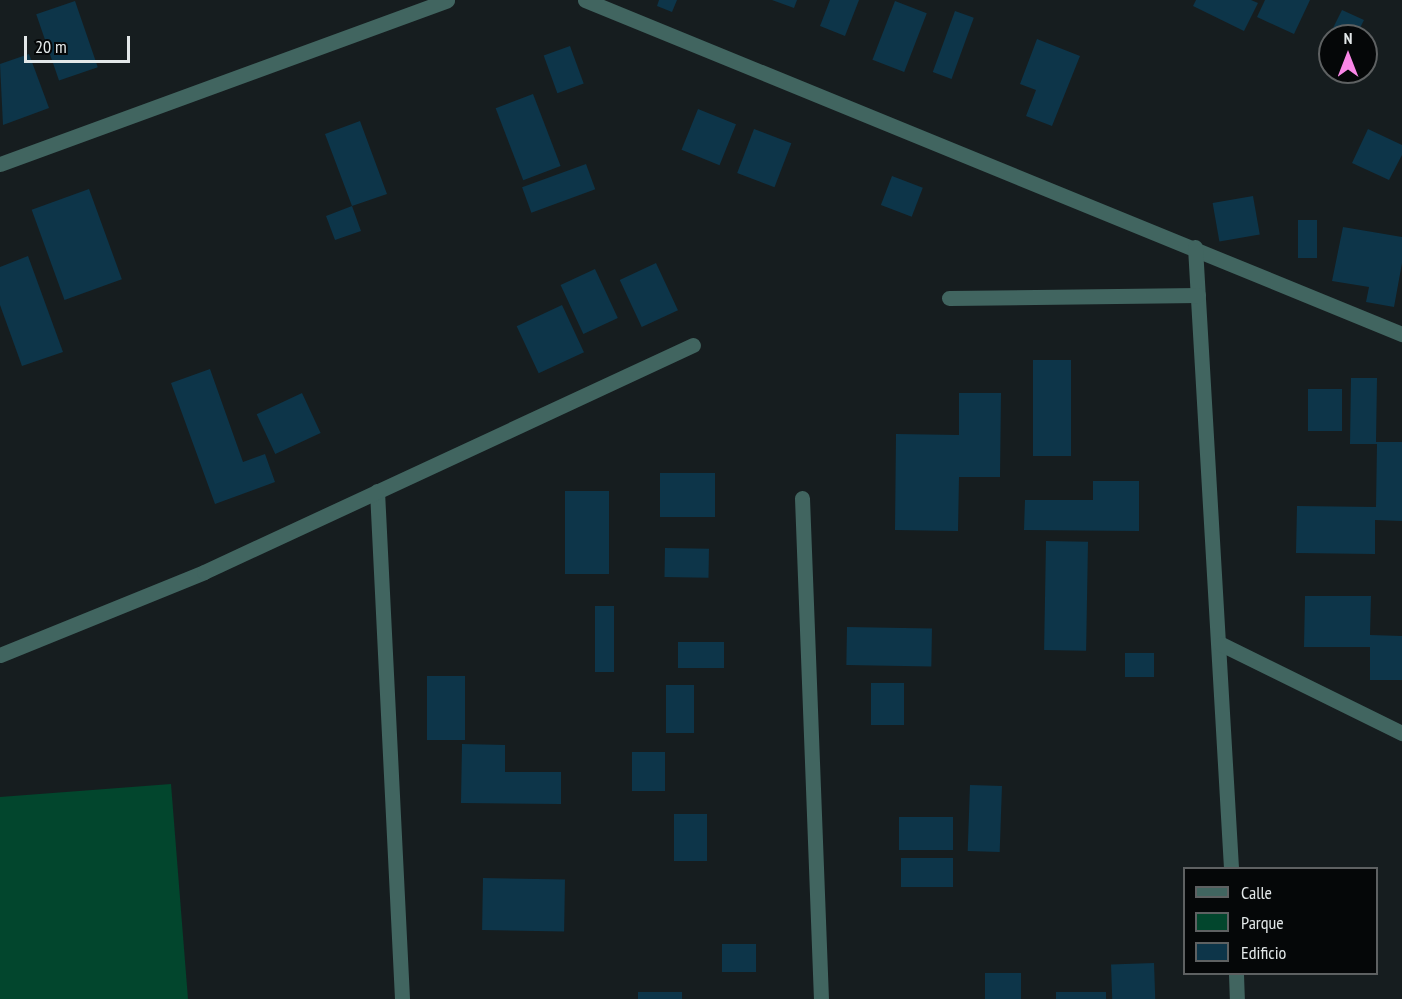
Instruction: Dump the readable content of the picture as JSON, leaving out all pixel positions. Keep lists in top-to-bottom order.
{
  "legend": ["Calle", "Parque", "Edificio"],
  "scale_bar": "20 m",
  "north": "top"
}
